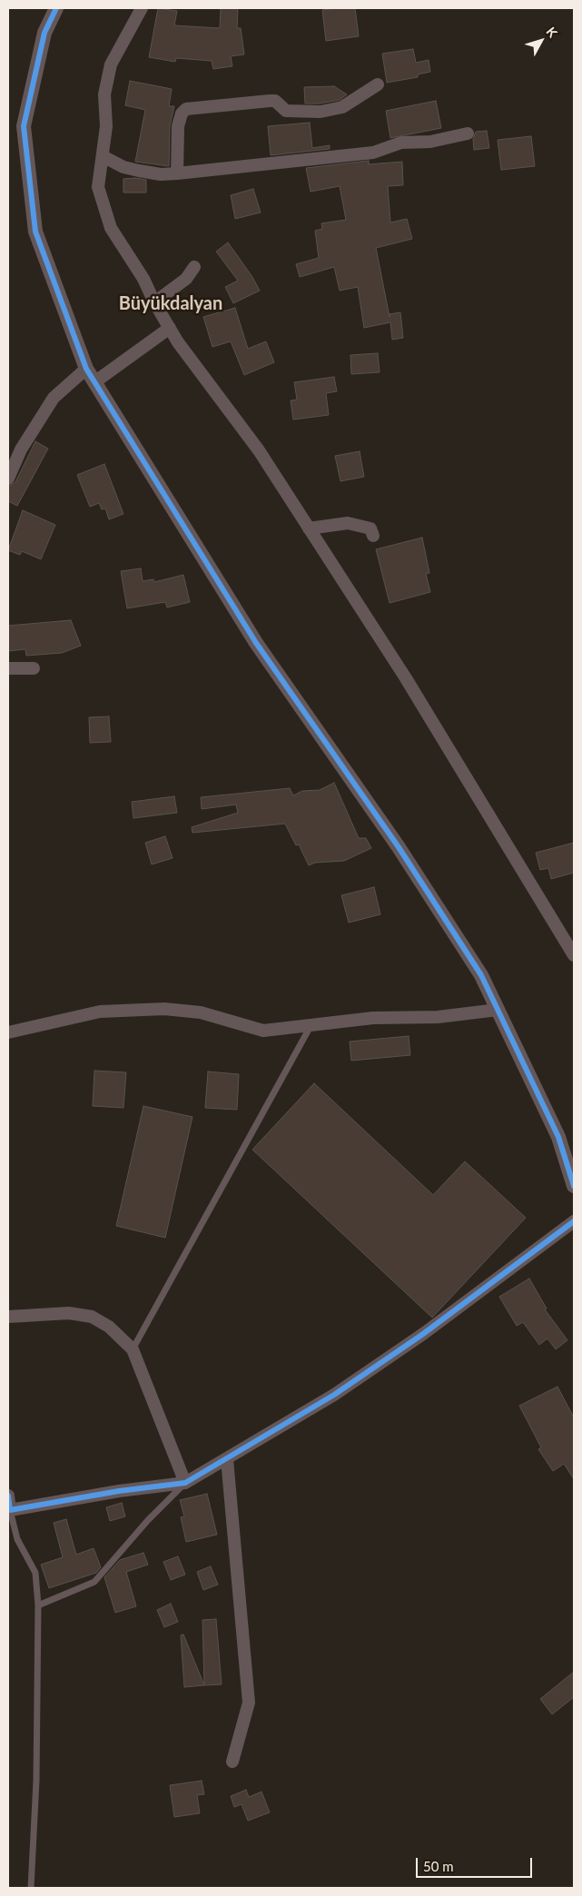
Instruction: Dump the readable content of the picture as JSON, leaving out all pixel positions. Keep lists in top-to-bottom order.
{
  "districts": ["Büyükdalyan"],
  "scale_bar": "50 m",
  "north": "top right"
}
